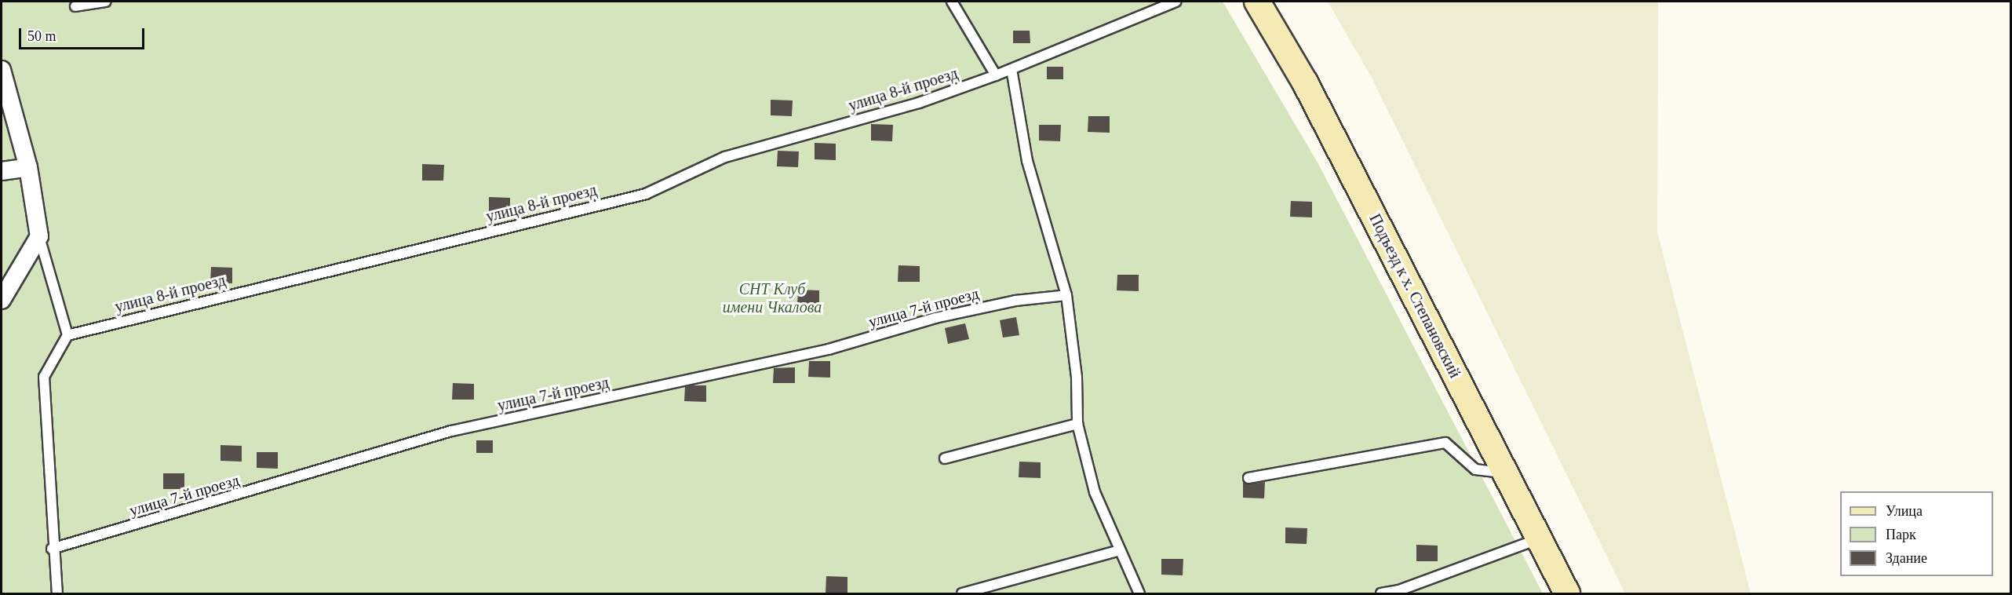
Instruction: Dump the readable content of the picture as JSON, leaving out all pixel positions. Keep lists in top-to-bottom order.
{
  "streets": {
    "street": ["Подъезд к х. Степановский"],
    "lane": ["улица 8-й проезд", "улица 7-й проезд"]
  },
  "parks": ["СНТ Клуб имени Чкалова"],
  "legend": ["Улица", "Парк", "Здание"],
  "scale_bar": "50 m"
}
